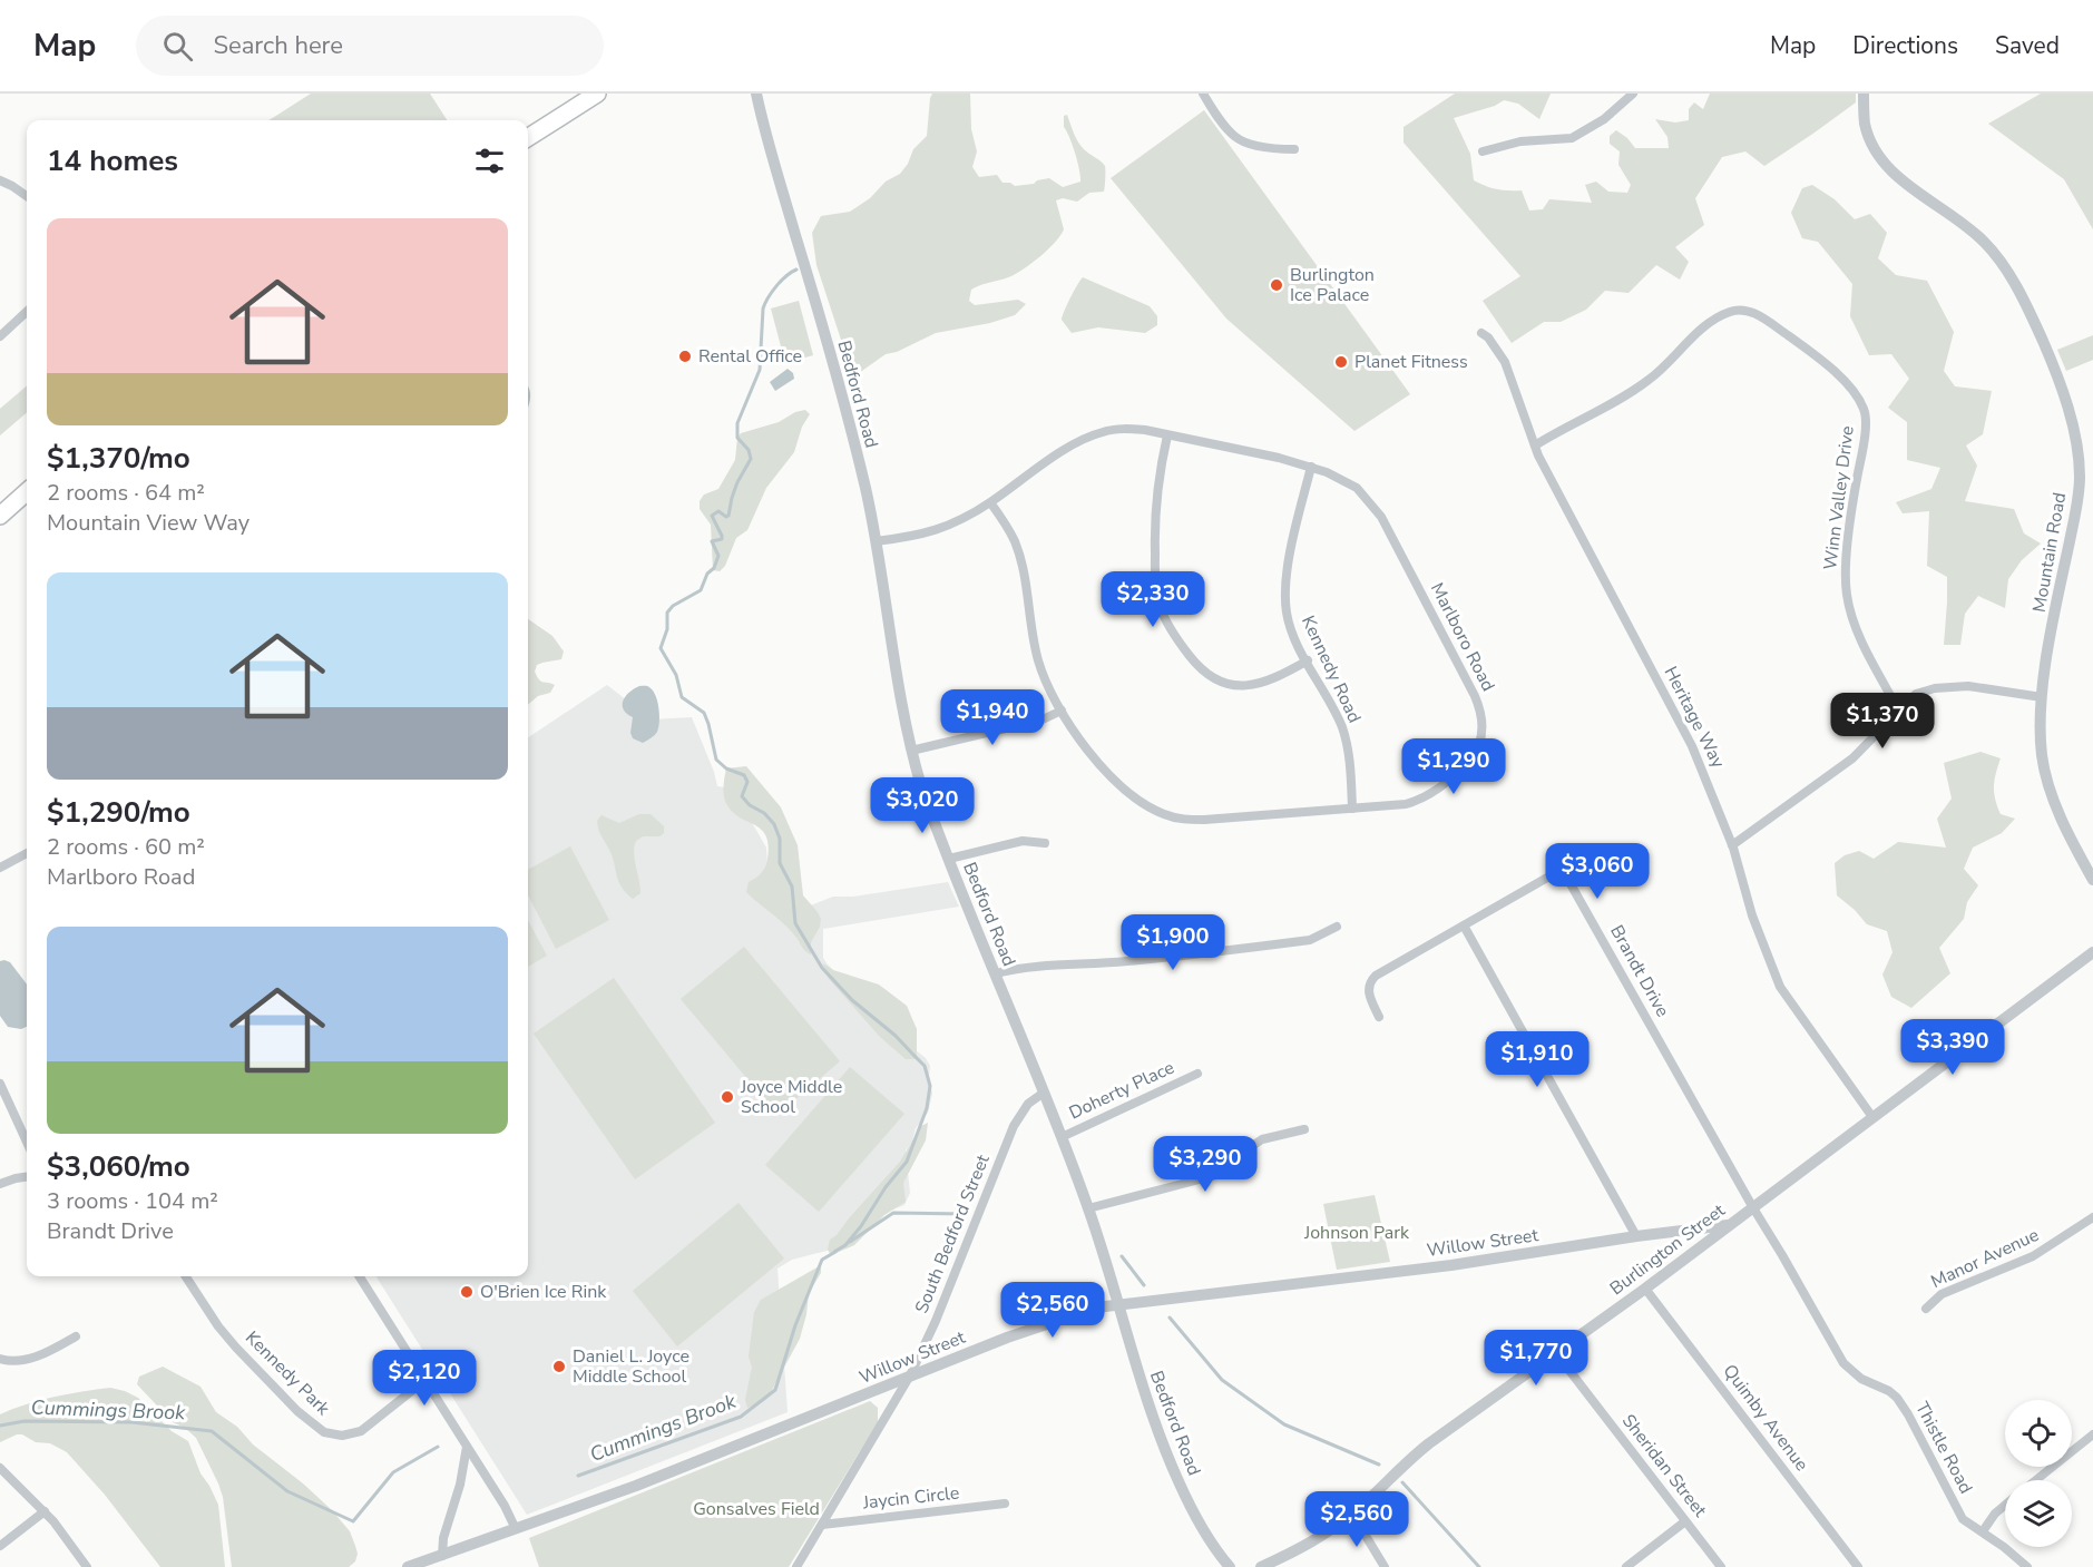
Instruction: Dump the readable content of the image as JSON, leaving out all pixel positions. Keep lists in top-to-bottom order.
{
  "streets": {
    "street": [
      "Bedford Road",
      "Winn Valley Drive",
      "Mountain Road",
      "Marlboro Road",
      "Kennedy Road",
      "Heritage Way",
      "Brandt Drive",
      "Doherty Place",
      "South Bedford Street",
      "Willow Street",
      "Burlington Street",
      "Manor Avenue",
      "Kennedy Park",
      "Quimby Avenue",
      "Thistle Road",
      "Sheridan Street",
      "Jaycin Circle"
    ]
  },
  "crossings": [
    ["Bedford Road", "Marlboro Road"],
    ["Bedford Road", "Doherty Place"],
    ["Bedford Road", "South Bedford Street"],
    ["Bedford Road", "Willow Street"],
    ["Winn Valley Drive", "Heritage Way"],
    ["Marlboro Road", "Kennedy Road"],
    ["Heritage Way", "Burlington Street"],
    ["Brandt Drive", "Burlington Street"],
    ["Brandt Drive", "Thistle Road"],
    ["South Bedford Street", "Willow Street"],
    ["South Bedford Street", "Jaycin Circle"],
    ["Willow Street", "Burlington Street"],
    ["Burlington Street", "Quimby Avenue"],
    ["Burlington Street", "Thistle Road"],
    ["Burlington Street", "Sheridan Street"]
  ],
  "water": ["Cummings Brook"],
  "parks": ["Johnson Park", "Gonsalves Field"],
  "places": [
    "Burlington Ice Palace",
    "Rental Office",
    "Planet Fitness",
    "Joyce Middle School",
    "O'Brien Ice Rink",
    "Daniel L. Joyce Middle School"
  ],
  "page": {
    "header": "Map",
    "search": "Search here",
    "nav": ["Map", "Directions", "Saved"],
    "heading": "14 homes",
    "list": [
      {
        "name": "$1,370/mo",
        "note": "2 rooms · 64 m² · Mountain View Way"
      },
      {
        "name": "$1,290/mo",
        "note": "2 rooms · 60 m² · Marlboro Road"
      },
      {
        "name": "$3,060/mo",
        "note": "3 rooms · 104 m² · Brandt Drive"
      }
    ],
    "price": [
      "$2,330",
      "$1,940",
      "$1,370",
      "$1,290",
      "$3,020",
      "$3,060",
      "$1,900",
      "$3,390",
      "$1,910",
      "$3,290",
      "$2,560",
      "$1,770",
      "$2,120",
      "$2,560"
    ]
  }
}
